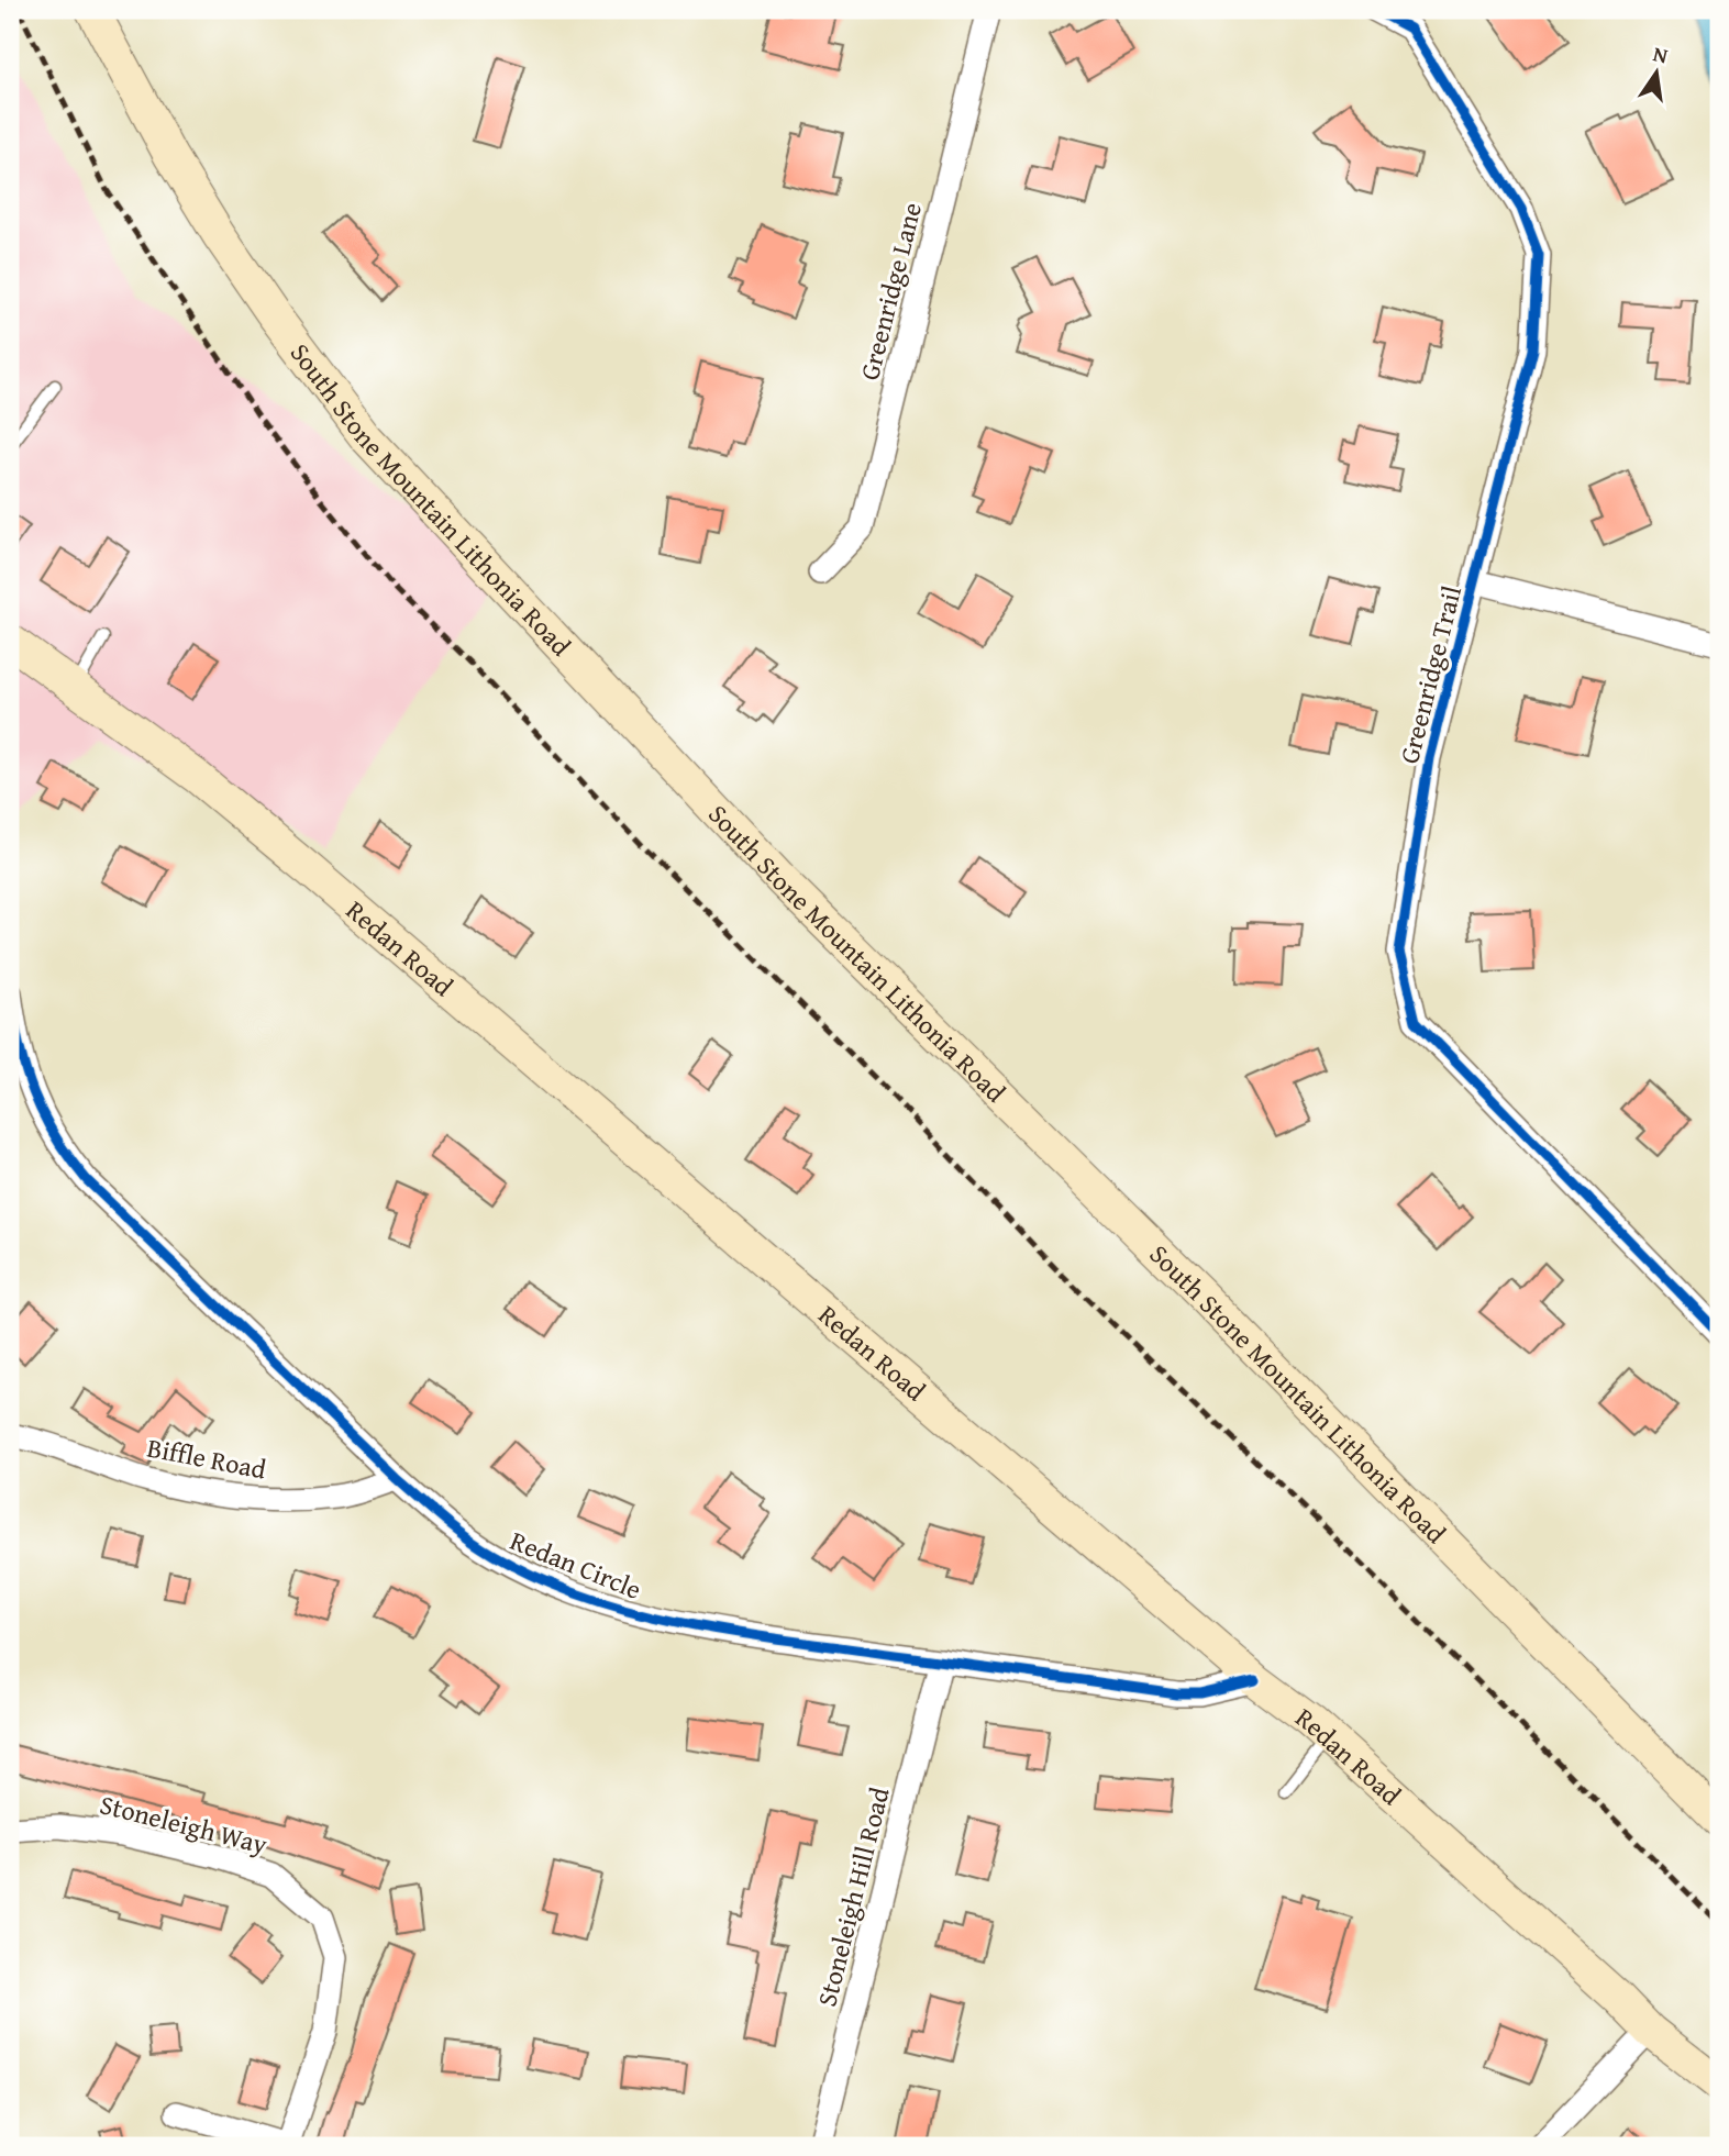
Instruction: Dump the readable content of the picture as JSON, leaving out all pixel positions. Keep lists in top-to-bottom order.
{
  "streets": {
    "main road": ["South Stone Mountain Lithonia Road", "Redan Road"],
    "street": [
      "Greenridge Lane",
      "Greenridge Trail",
      "Biffle Road",
      "Redan Circle",
      "Stoneleigh Way",
      "Stoneleigh Hill Road"
    ]
  },
  "crossings": [
    ["Redan Road", "Redan Circle"],
    ["Biffle Road", "Redan Circle"],
    ["Redan Circle", "Stoneleigh Hill Road"]
  ],
  "north": "top"
}
